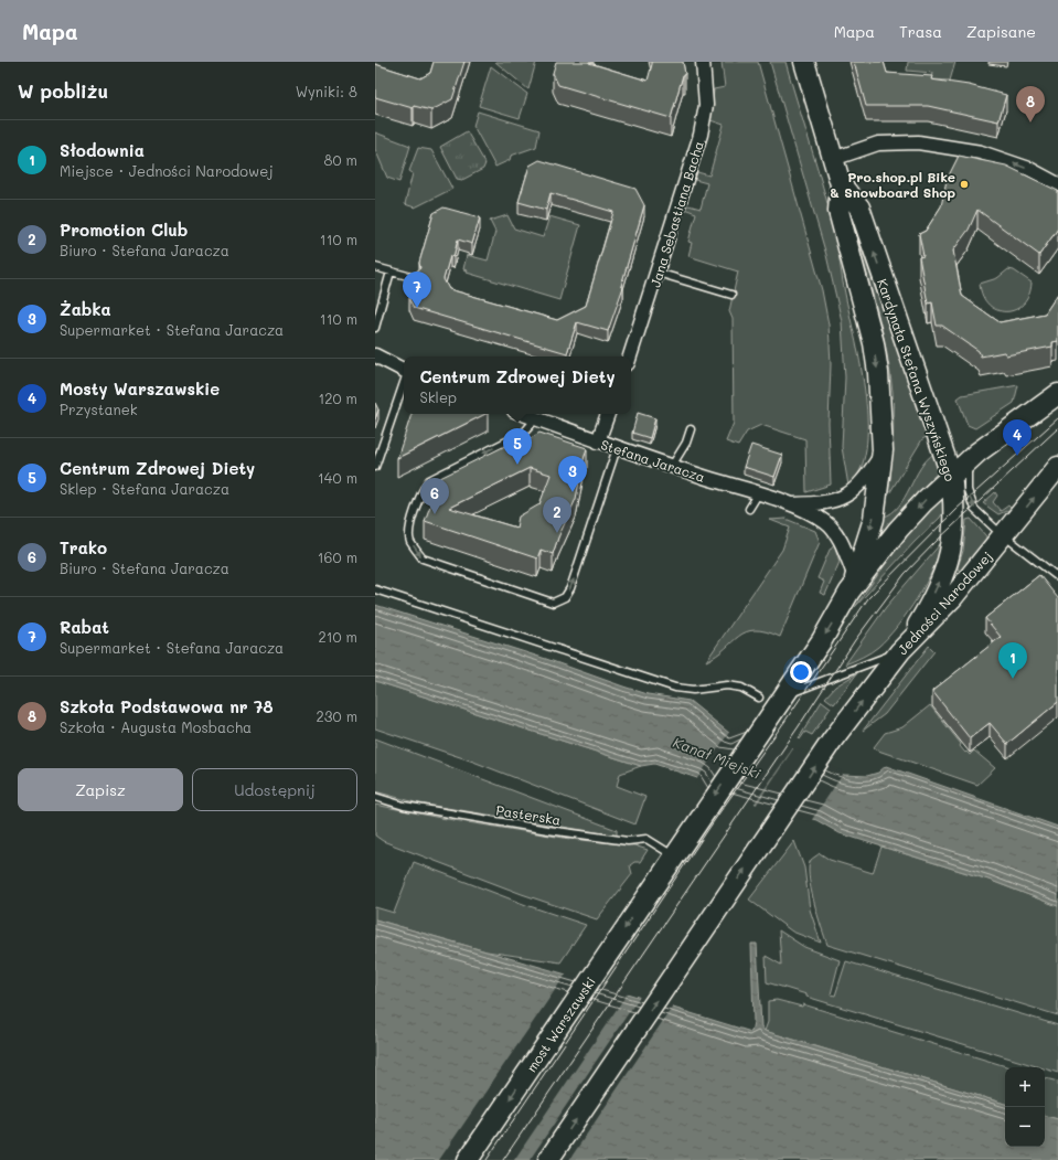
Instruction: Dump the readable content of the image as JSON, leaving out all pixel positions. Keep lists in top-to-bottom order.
{
  "streets": {
    "main road": ["Kardynała Stefana Wyszyńskiego", "Jedności Narodowej", "most Warszawski"],
    "street": ["Jana Sebastiana Bacha", "Stefana Jaracza"],
    "lane": ["Pasterska"]
  },
  "crossings": [
    ["Kardynała Stefana Wyszyńskiego", "Stefana Jaracza"],
    ["Kardynała Stefana Wyszyńskiego", "Jedności Narodowej"],
    ["Pasterska", "most Warszawski"]
  ],
  "one_way": ["Jedności Narodowej", "most Warszawski"],
  "water": ["Kanał Miejski"],
  "places": ["Pro.shop.pl Bike & Snowboard Shop"],
  "page": {
    "header": "Mapa",
    "nav": ["Mapa", "Trasa", "Zapisane"],
    "heading": ["W pobliżu", "Wyniki: 8"],
    "pins": [
      "8",
      "7",
      "4",
      "5",
      "3",
      "6",
      "2",
      "1"
    ],
    "list": [
      {
        "mark": "1",
        "name": "Słodownia",
        "note": "Miejsce · Jedności Narodowej",
        "value": "80 m"
      },
      {
        "mark": "2",
        "name": "Promotion Club",
        "note": "Biuro · Stefana Jaracza",
        "value": "110 m"
      },
      {
        "mark": "3",
        "name": "Żabka",
        "note": "Supermarket · Stefana Jaracza",
        "value": "110 m"
      },
      {
        "mark": "4",
        "name": "Mosty Warszawskie",
        "note": "Przystanek",
        "value": "120 m"
      },
      {
        "mark": "5",
        "name": "Centrum Zdrowej Diety",
        "note": "Sklep · Stefana Jaracza",
        "value": "140 m"
      },
      {
        "mark": "6",
        "name": "Trako",
        "note": "Biuro · Stefana Jaracza",
        "value": "160 m"
      },
      {
        "mark": "7",
        "name": "Rabat",
        "note": "Supermarket · Stefana Jaracza",
        "value": "210 m"
      },
      {
        "mark": "8",
        "name": "Szkoła Podstawowa nr 78",
        "note": "Szkoła · Augusta Mosbacha",
        "value": "230 m"
      }
    ],
    "popup": ["Centrum Zdrowej Diety", "Sklep"],
    "buttons": ["Zapisz", "Udostępnij"],
    "map_buttons": ["+", "−"]
  }
}
